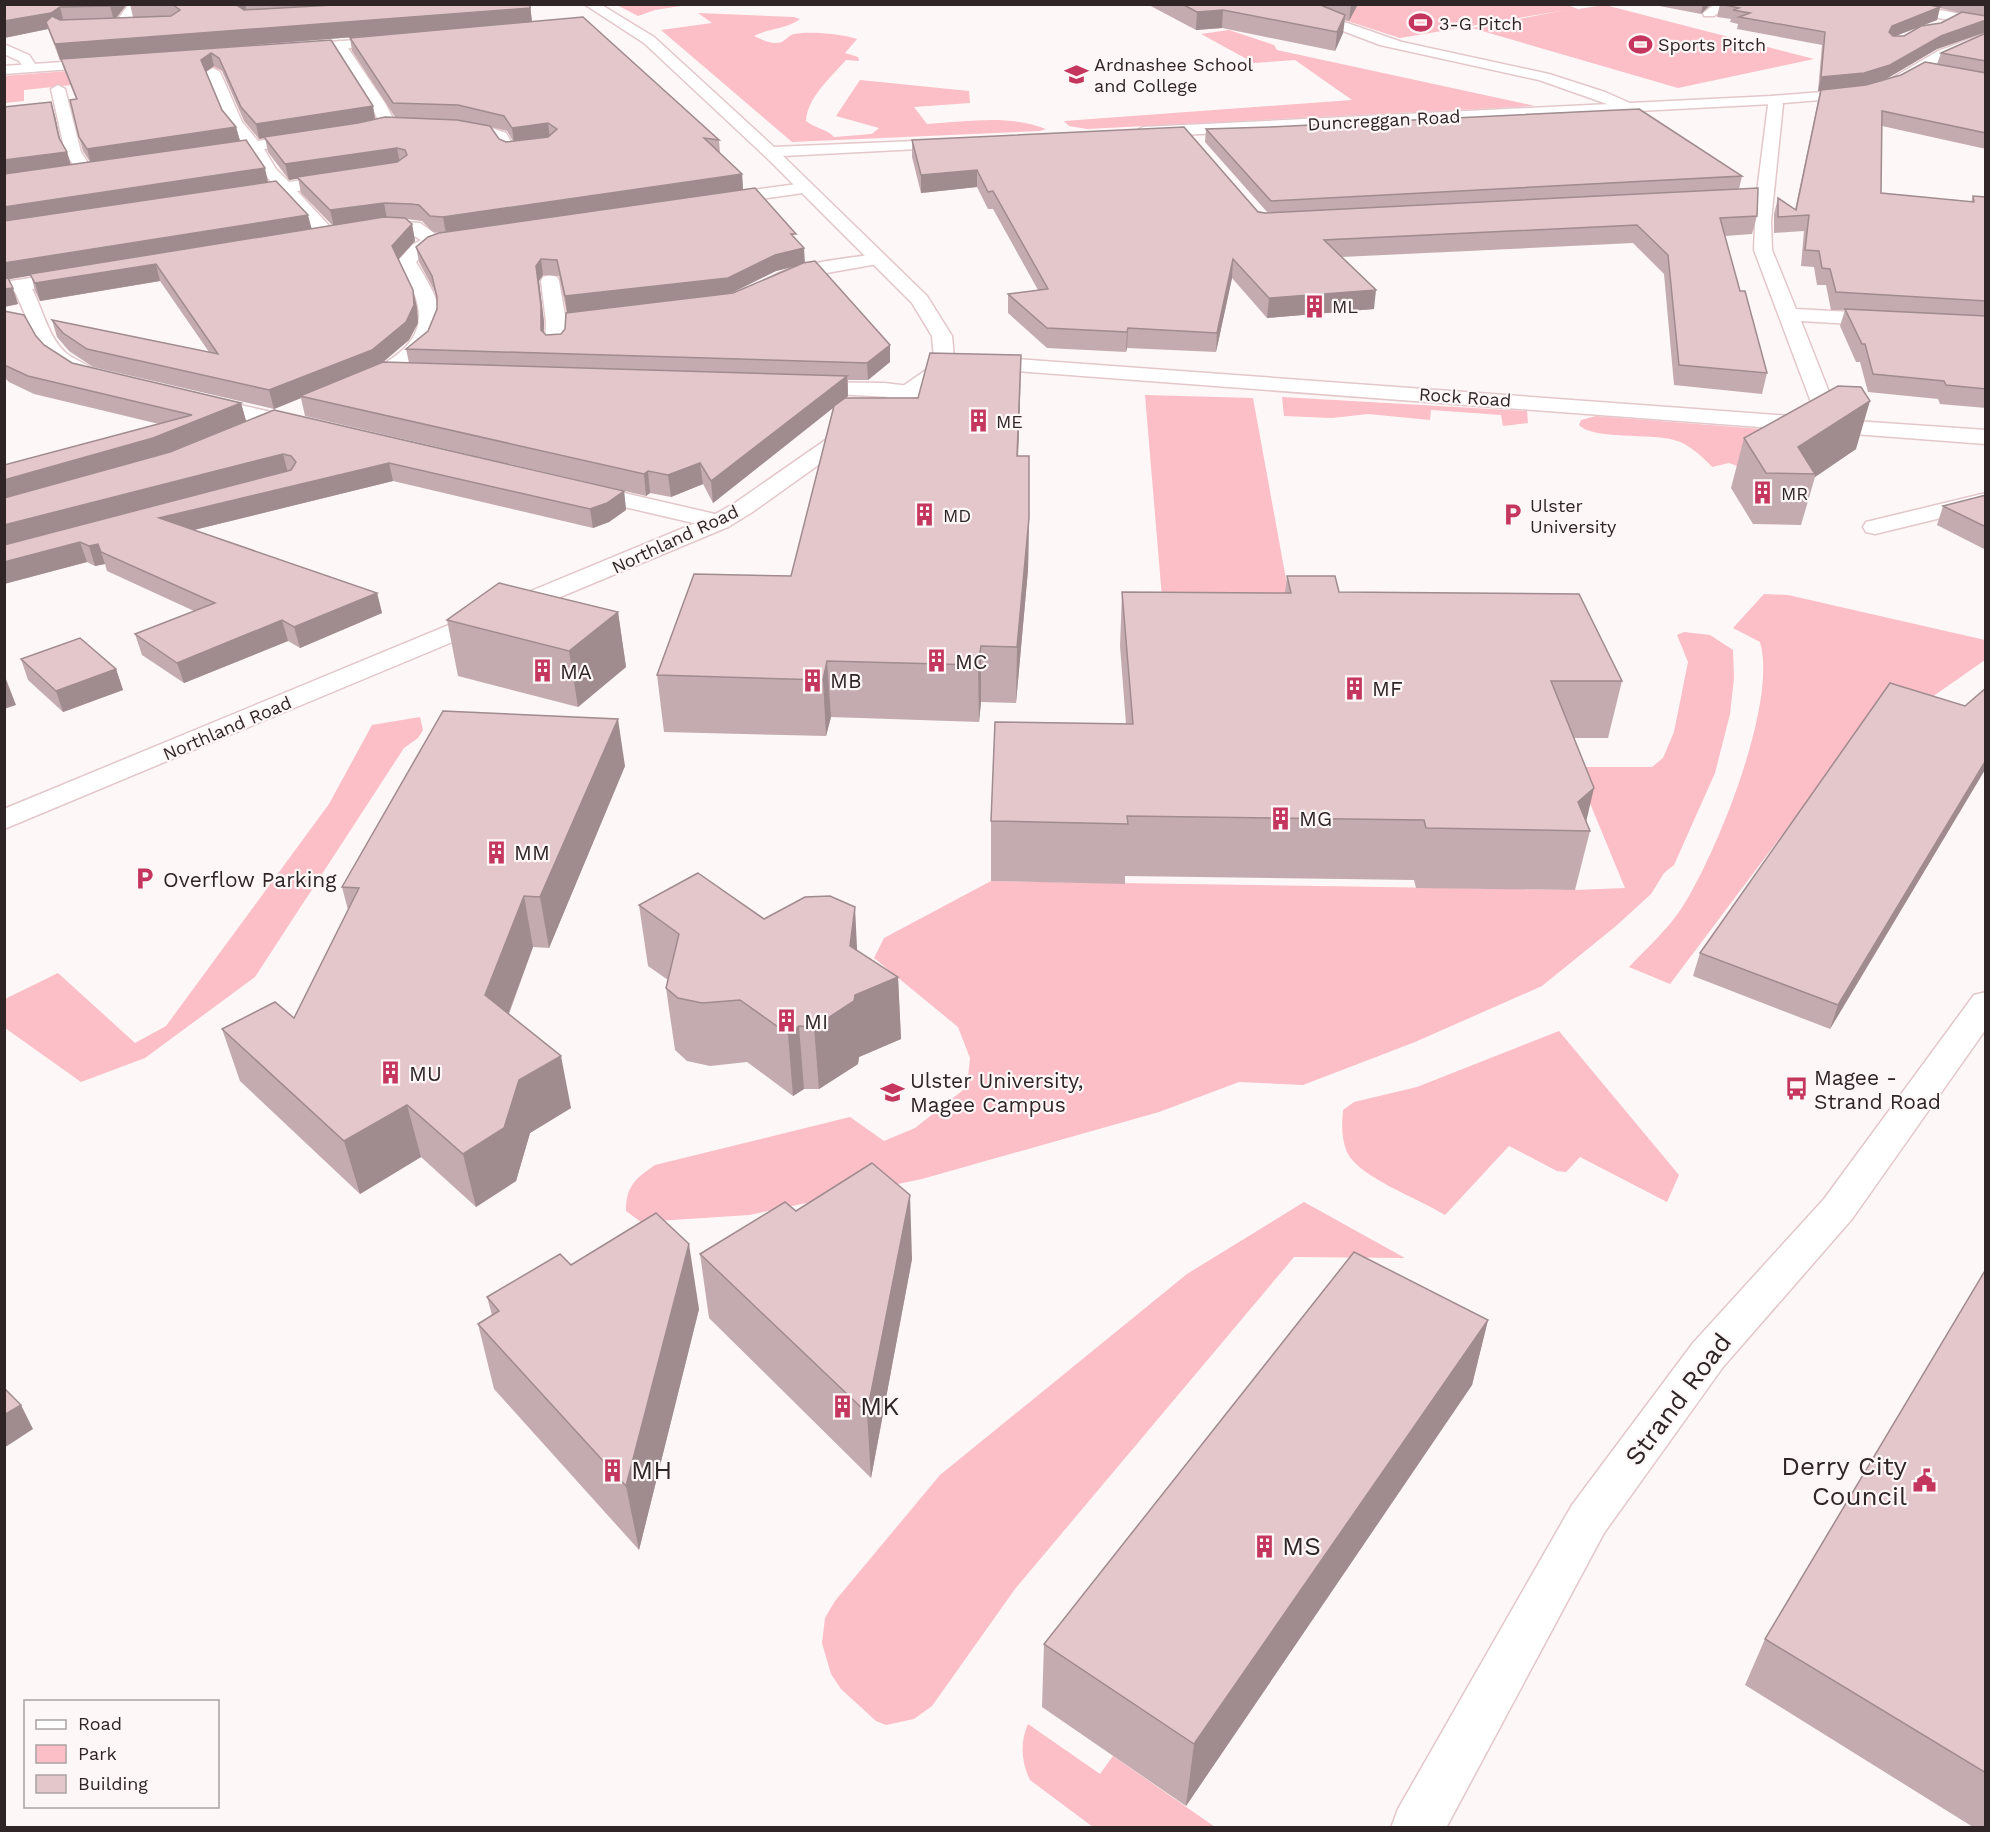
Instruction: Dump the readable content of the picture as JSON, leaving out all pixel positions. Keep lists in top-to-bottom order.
{
  "streets": {
    "main road": [
      "Duncreggan Road",
      "Rock Road",
      "Northland Road",
      "Strand Road"
    ]
  },
  "crossings": [
    ["Rock Road", "Northland Road"]
  ],
  "places": {
    "sports": ["3-G Pitch", "Sports Pitch"],
    "school or university": ["Ardnashee School and College", "Ulster University, Magee Campus"],
    "building": [
      "ML",
      "ME",
      "MR",
      "MD",
      "MC",
      "MA",
      "MB",
      "MF",
      "MG",
      "MM",
      "MI",
      "MU",
      "MK",
      "MH",
      "MS"
    ],
    "parking": ["Ulster University", "Overflow Parking"],
    "bus stop": ["Magee - Strand Road"],
    "public building": ["Derry City Council"]
  },
  "legend": ["Road", "Park", "Building"]
}
